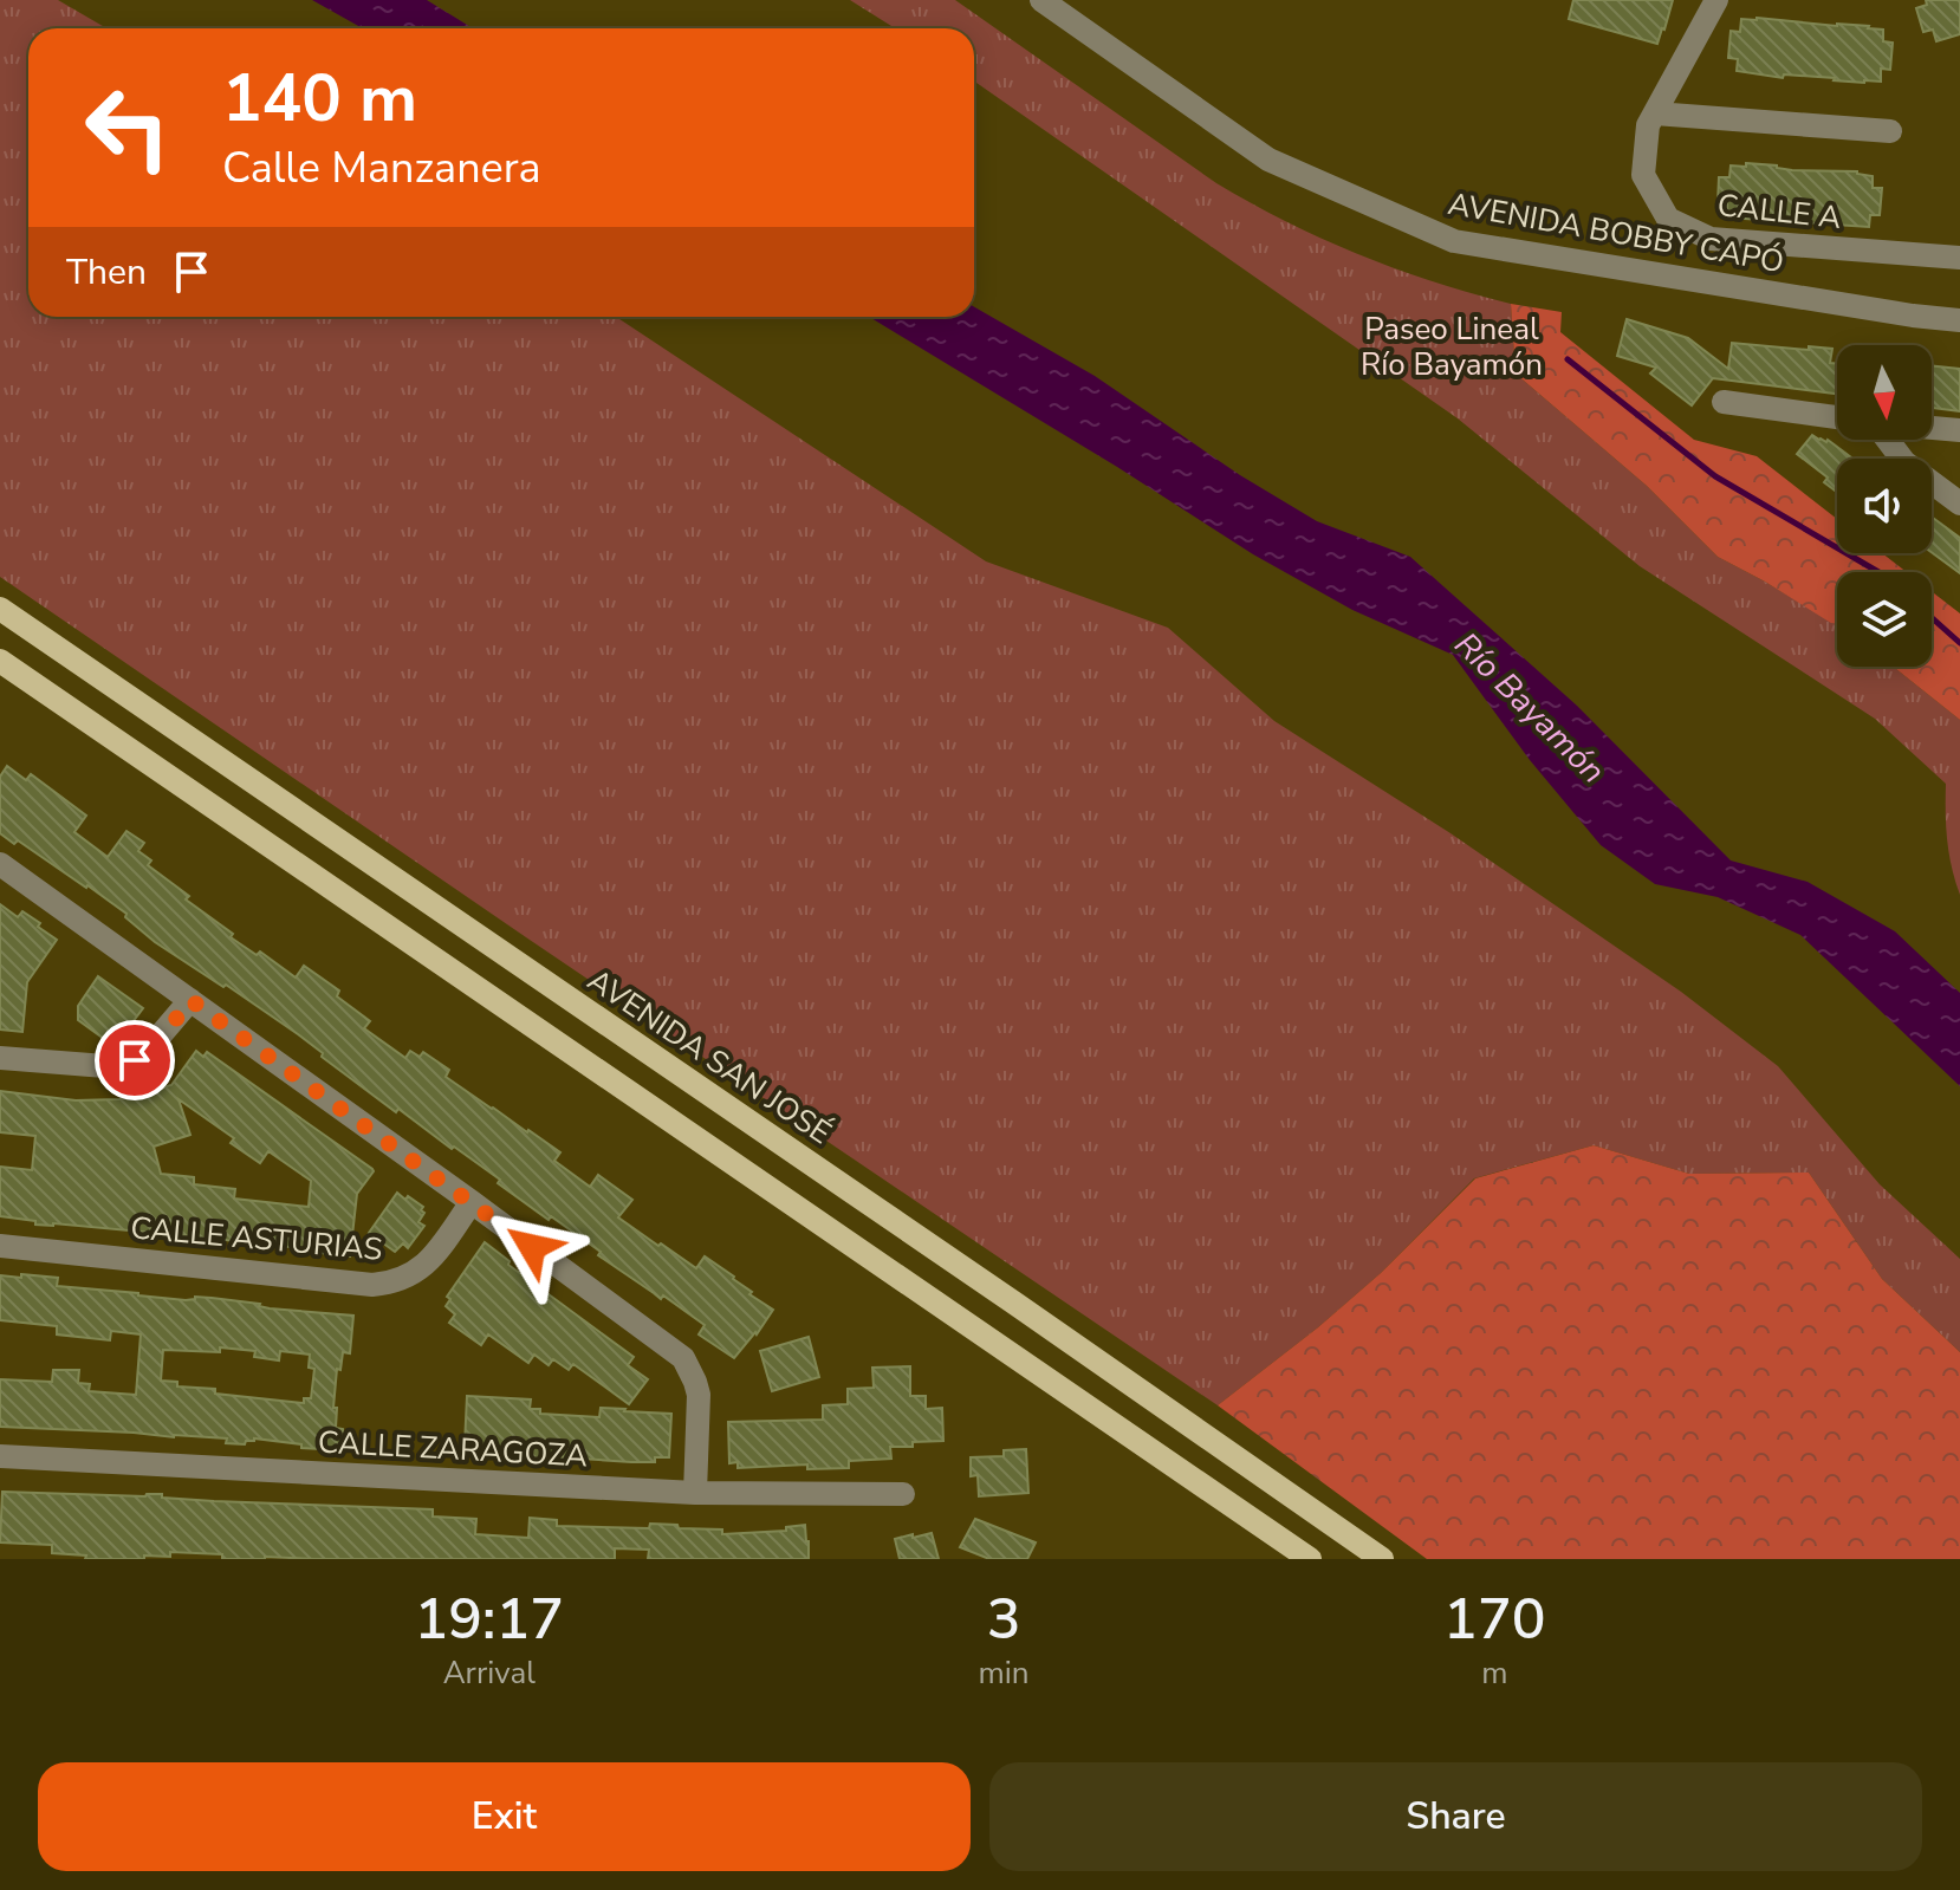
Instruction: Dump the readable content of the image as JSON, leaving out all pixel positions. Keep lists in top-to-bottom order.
{
  "streets": {
    "main road": ["AVENIDA SAN JOSÉ"],
    "street": [
      "CALLE A",
      "AVENIDA BOBBY CAPÓ",
      "CALLE ASTURIAS",
      "CALLE ZARAGOZA"
    ]
  },
  "water": ["Río Bayamón"],
  "parks": ["Paseo Lineal Río Bayamón"],
  "north": "bottom",
  "page": {
    "turn": ["140 m", "Calle Manzanera"],
    "then": "Then",
    "eta": [
      "19:17",
      "Arrival",
      "3",
      "min",
      "170",
      "m"
    ],
    "buttons": ["Exit", "Share"]
  }
}
